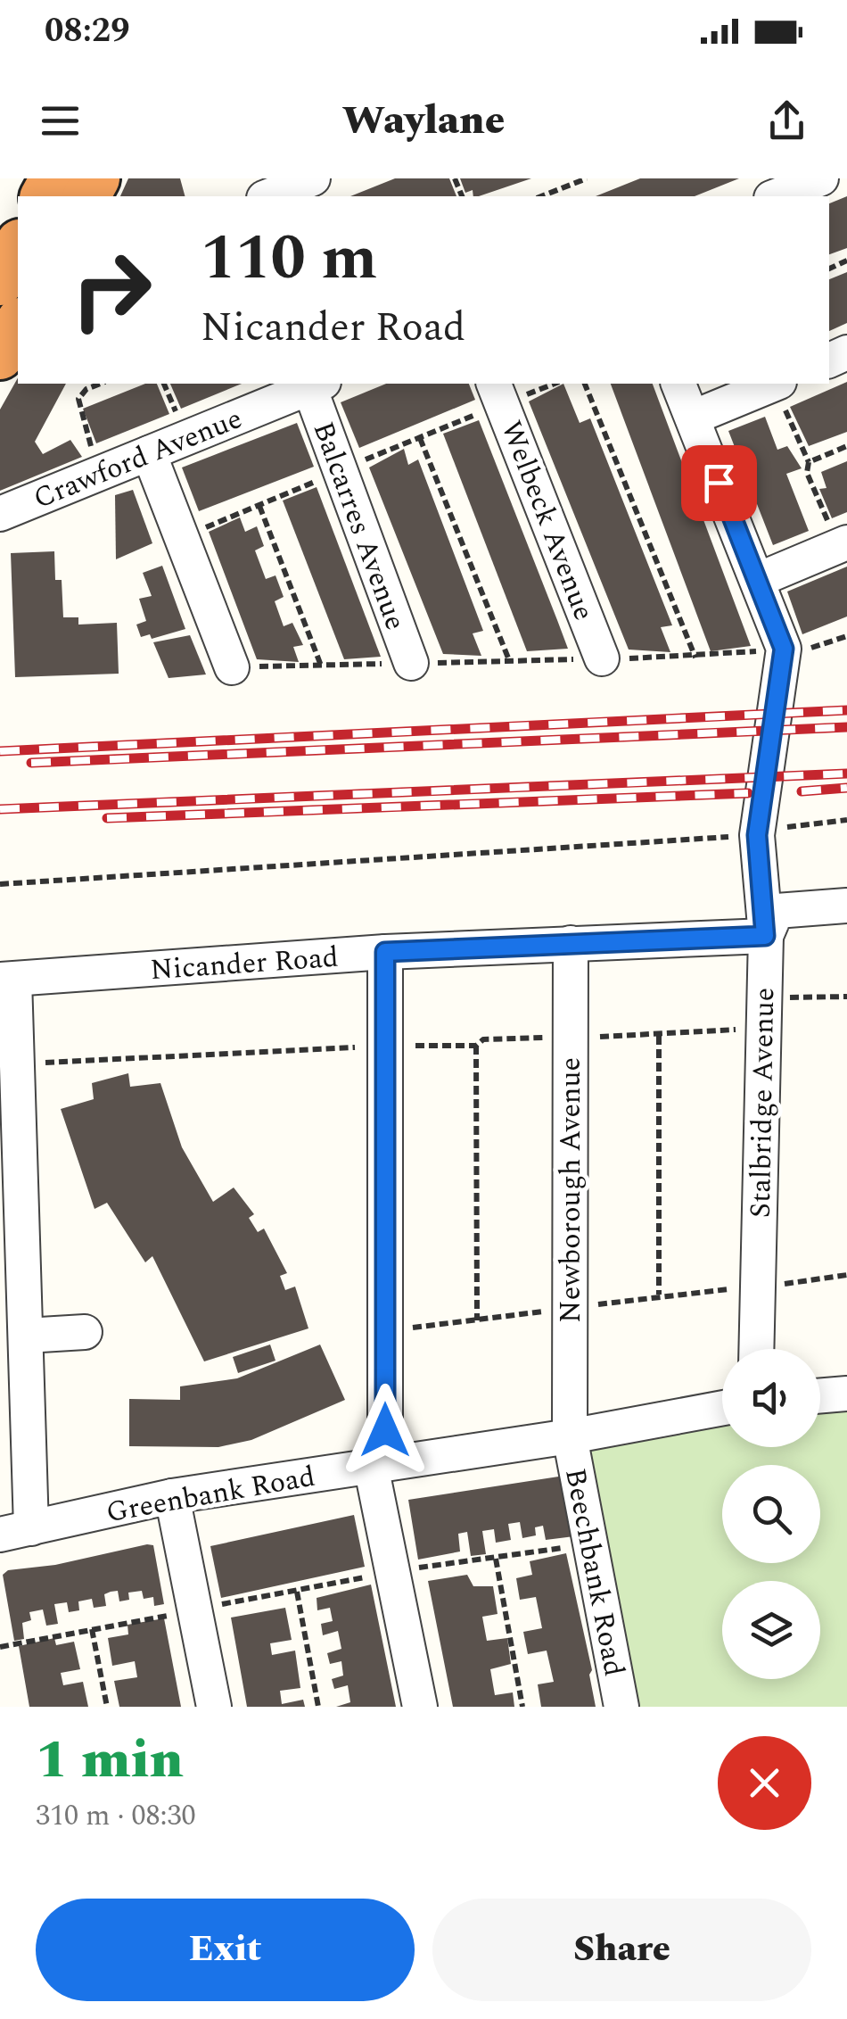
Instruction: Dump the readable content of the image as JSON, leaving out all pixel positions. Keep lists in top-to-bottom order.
{
  "streets": {
    "street": [
      "Crawford Avenue",
      "Welbeck Avenue",
      "Balcarres Avenue",
      "Nicander Road",
      "Stalbridge Avenue",
      "Newborough Avenue",
      "Greenbank Road",
      "Beechbank Road"
    ]
  },
  "crossings": [
    ["Crawford Avenue", "Balcarres Avenue"],
    ["Nicander Road", "Stalbridge Avenue"],
    ["Nicander Road", "Newborough Avenue"],
    ["Newborough Avenue", "Greenbank Road"],
    ["Newborough Avenue", "Beechbank Road"],
    ["Greenbank Road", "Beechbank Road"]
  ],
  "page": {
    "status": "08:29",
    "header": "Waylane",
    "turn": ["110 m", "Nicander Road"],
    "heading": ["1 min", "310 m · 08:30"],
    "buttons": ["Exit", "Share"]
  }
}
